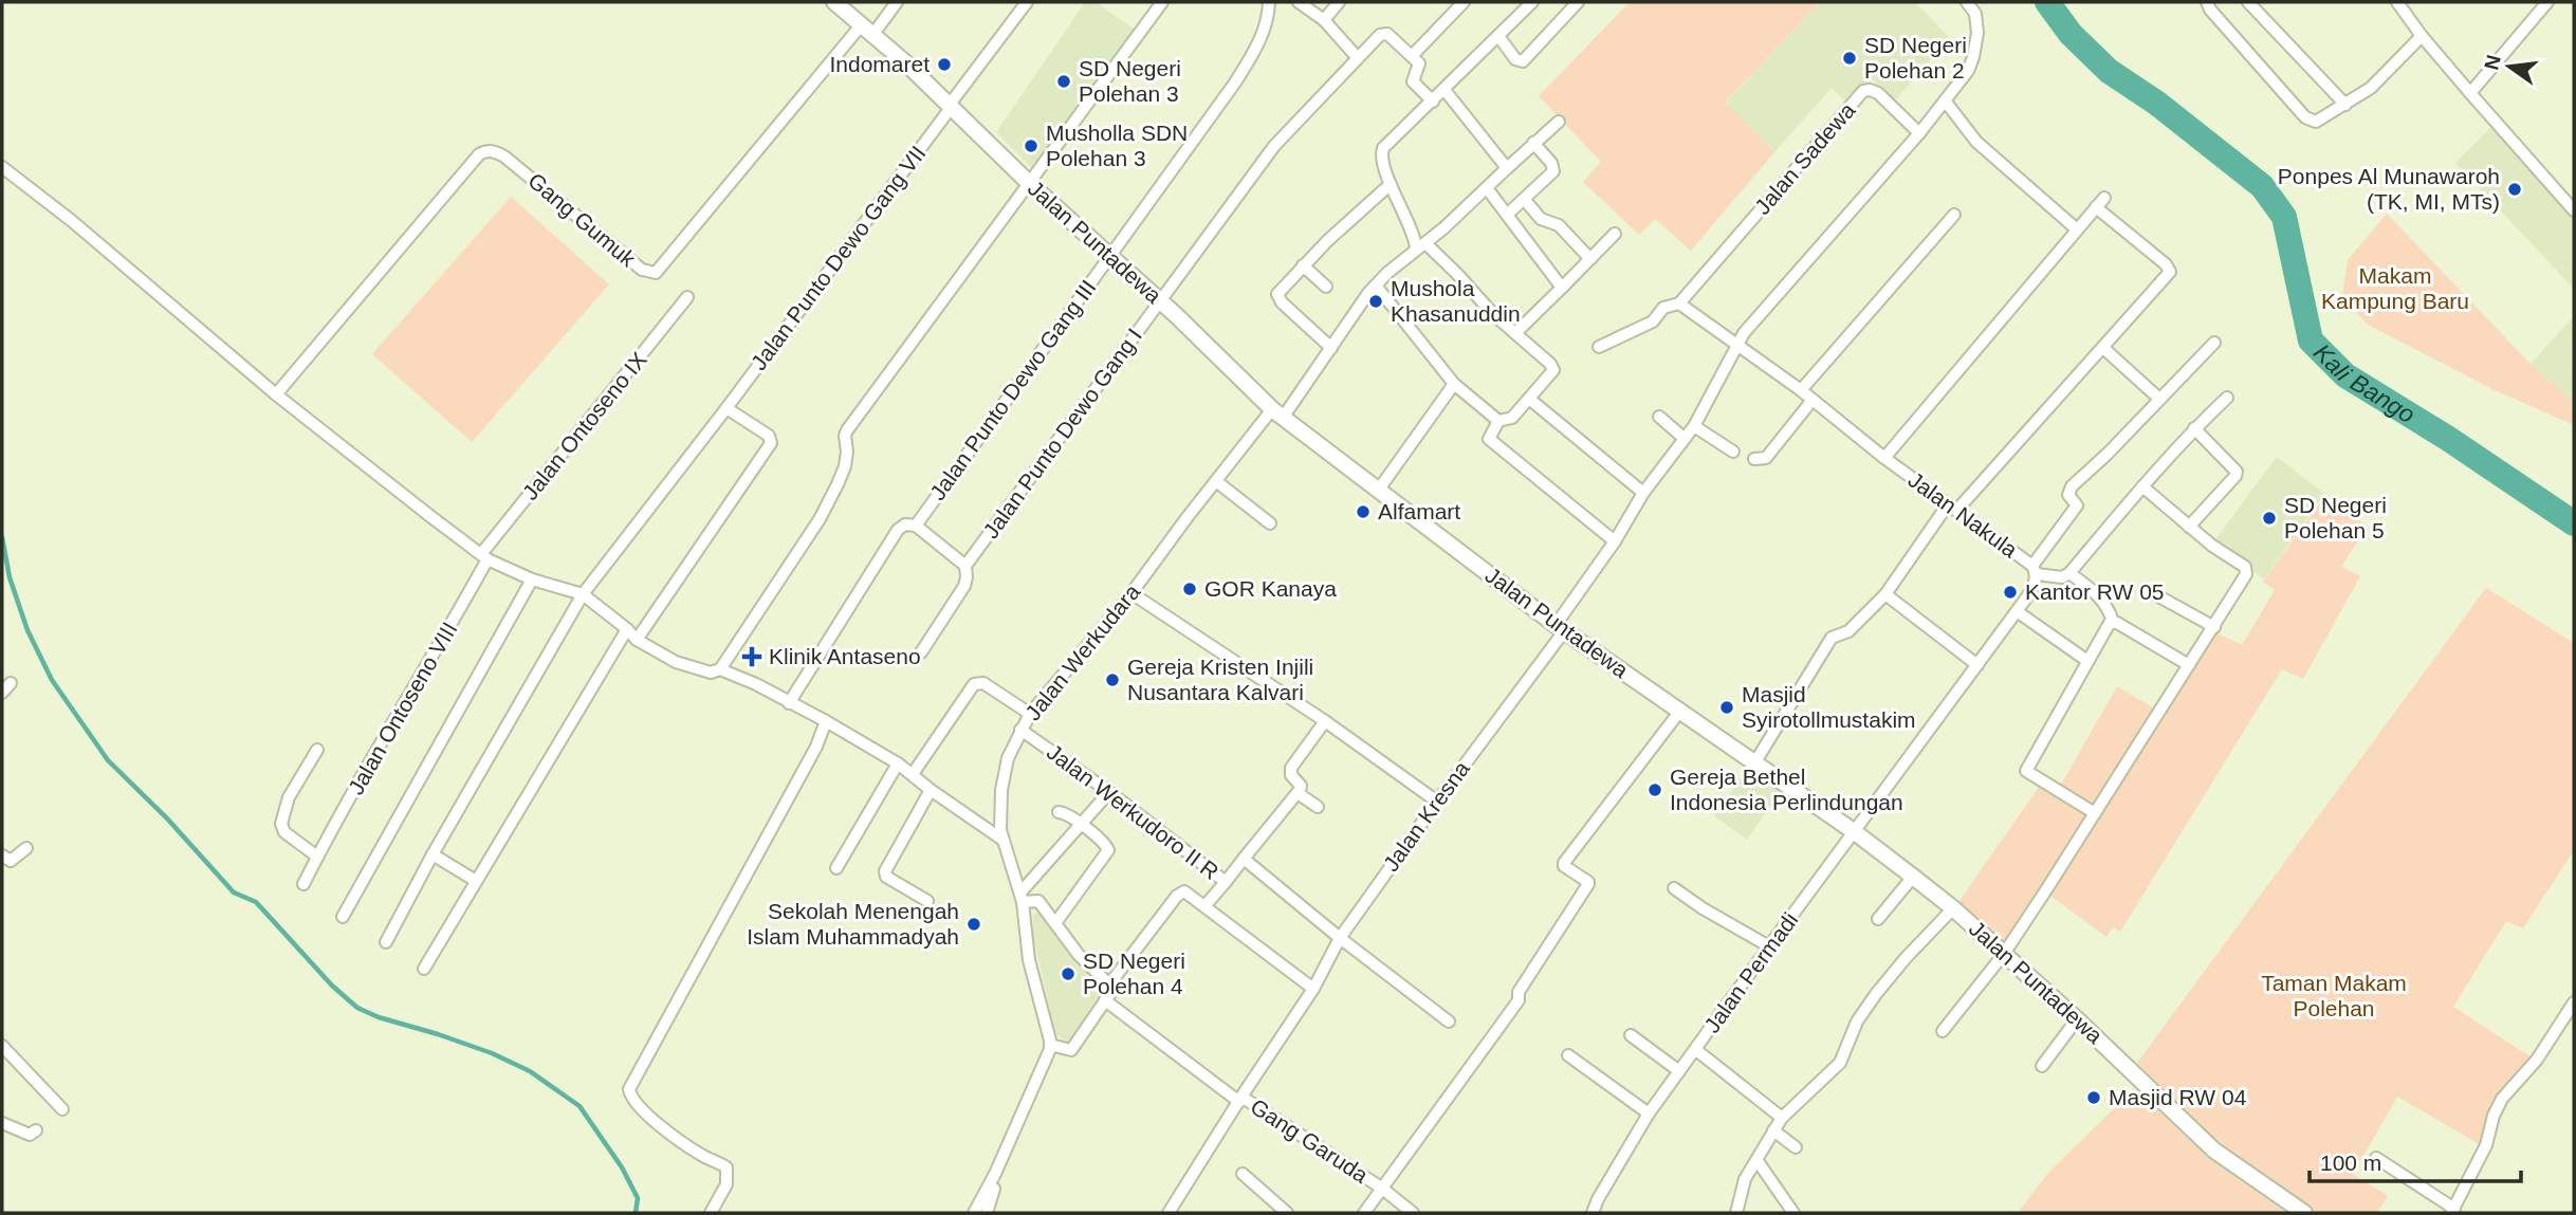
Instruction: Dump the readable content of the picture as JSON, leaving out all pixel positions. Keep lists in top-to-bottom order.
{
  "streets": {
    "street": [
      "Jalan Sadewa",
      "Gang Gumuk",
      "Jalan Puntadewa",
      "Jalan Punto Dewo Gang VII",
      "Jalan Punto Dewo Gang III",
      "Jalan Ontoseno IX",
      "Jalan Punto Dewo Gang I",
      "Jalan Nakula",
      "Jalan Werkudara",
      "Jalan Ontoseno VIII",
      "Jalan Werkudoro II R",
      "Jalan Kresna",
      "Jalan Permadi",
      "Gang Garuda"
    ]
  },
  "crossings": [
    ["Gang Gumuk", "Jalan Puntadewa"],
    ["Jalan Puntadewa", "Jalan Punto Dewo Gang VII"],
    ["Jalan Puntadewa", "Jalan Punto Dewo Gang III"],
    ["Jalan Puntadewa", "Jalan Punto Dewo Gang I"],
    ["Jalan Puntadewa", "Jalan Nakula"],
    ["Jalan Puntadewa", "Jalan Werkudara"],
    ["Jalan Puntadewa", "Jalan Kresna"],
    ["Jalan Puntadewa", "Jalan Permadi"],
    ["Jalan Ontoseno IX", "Jalan Ontoseno VIII"],
    ["Jalan Nakula", "Jalan Permadi"],
    ["Jalan Werkudara", "Jalan Werkudoro II R"],
    ["Jalan Werkudoro II R", "Jalan Kresna"],
    ["Jalan Kresna", "Gang Garuda"]
  ],
  "water": ["Kali Bango"],
  "parks": ["Makam Kampung Baru", "Taman Makam Polehan"],
  "places": {
    "other": [
      "SD Negeri Polehan 2",
      "Indomaret",
      "SD Negeri Polehan 3",
      "Musholla SDN Polehan 3",
      "Ponpes Al Munawaroh (TK, MI, MTs)",
      "Mushola Khasanuddin",
      "Alfamart",
      "SD Negeri Polehan 5",
      "GOR Kanaya",
      "Kantor RW 05",
      "Gereja Kristen Injili Nusantara Kalvari",
      "Masjid Syirotollmustakim",
      "Gereja Bethel Indonesia Perlindungan",
      "Sekolah Menengah Islam Muhammadyah",
      "SD Negeri Polehan 4",
      "Masjid RW 04"
    ],
    "health": ["Klinik Antaseno"]
  },
  "scale_bar": "100 m",
  "north": "left"
}
